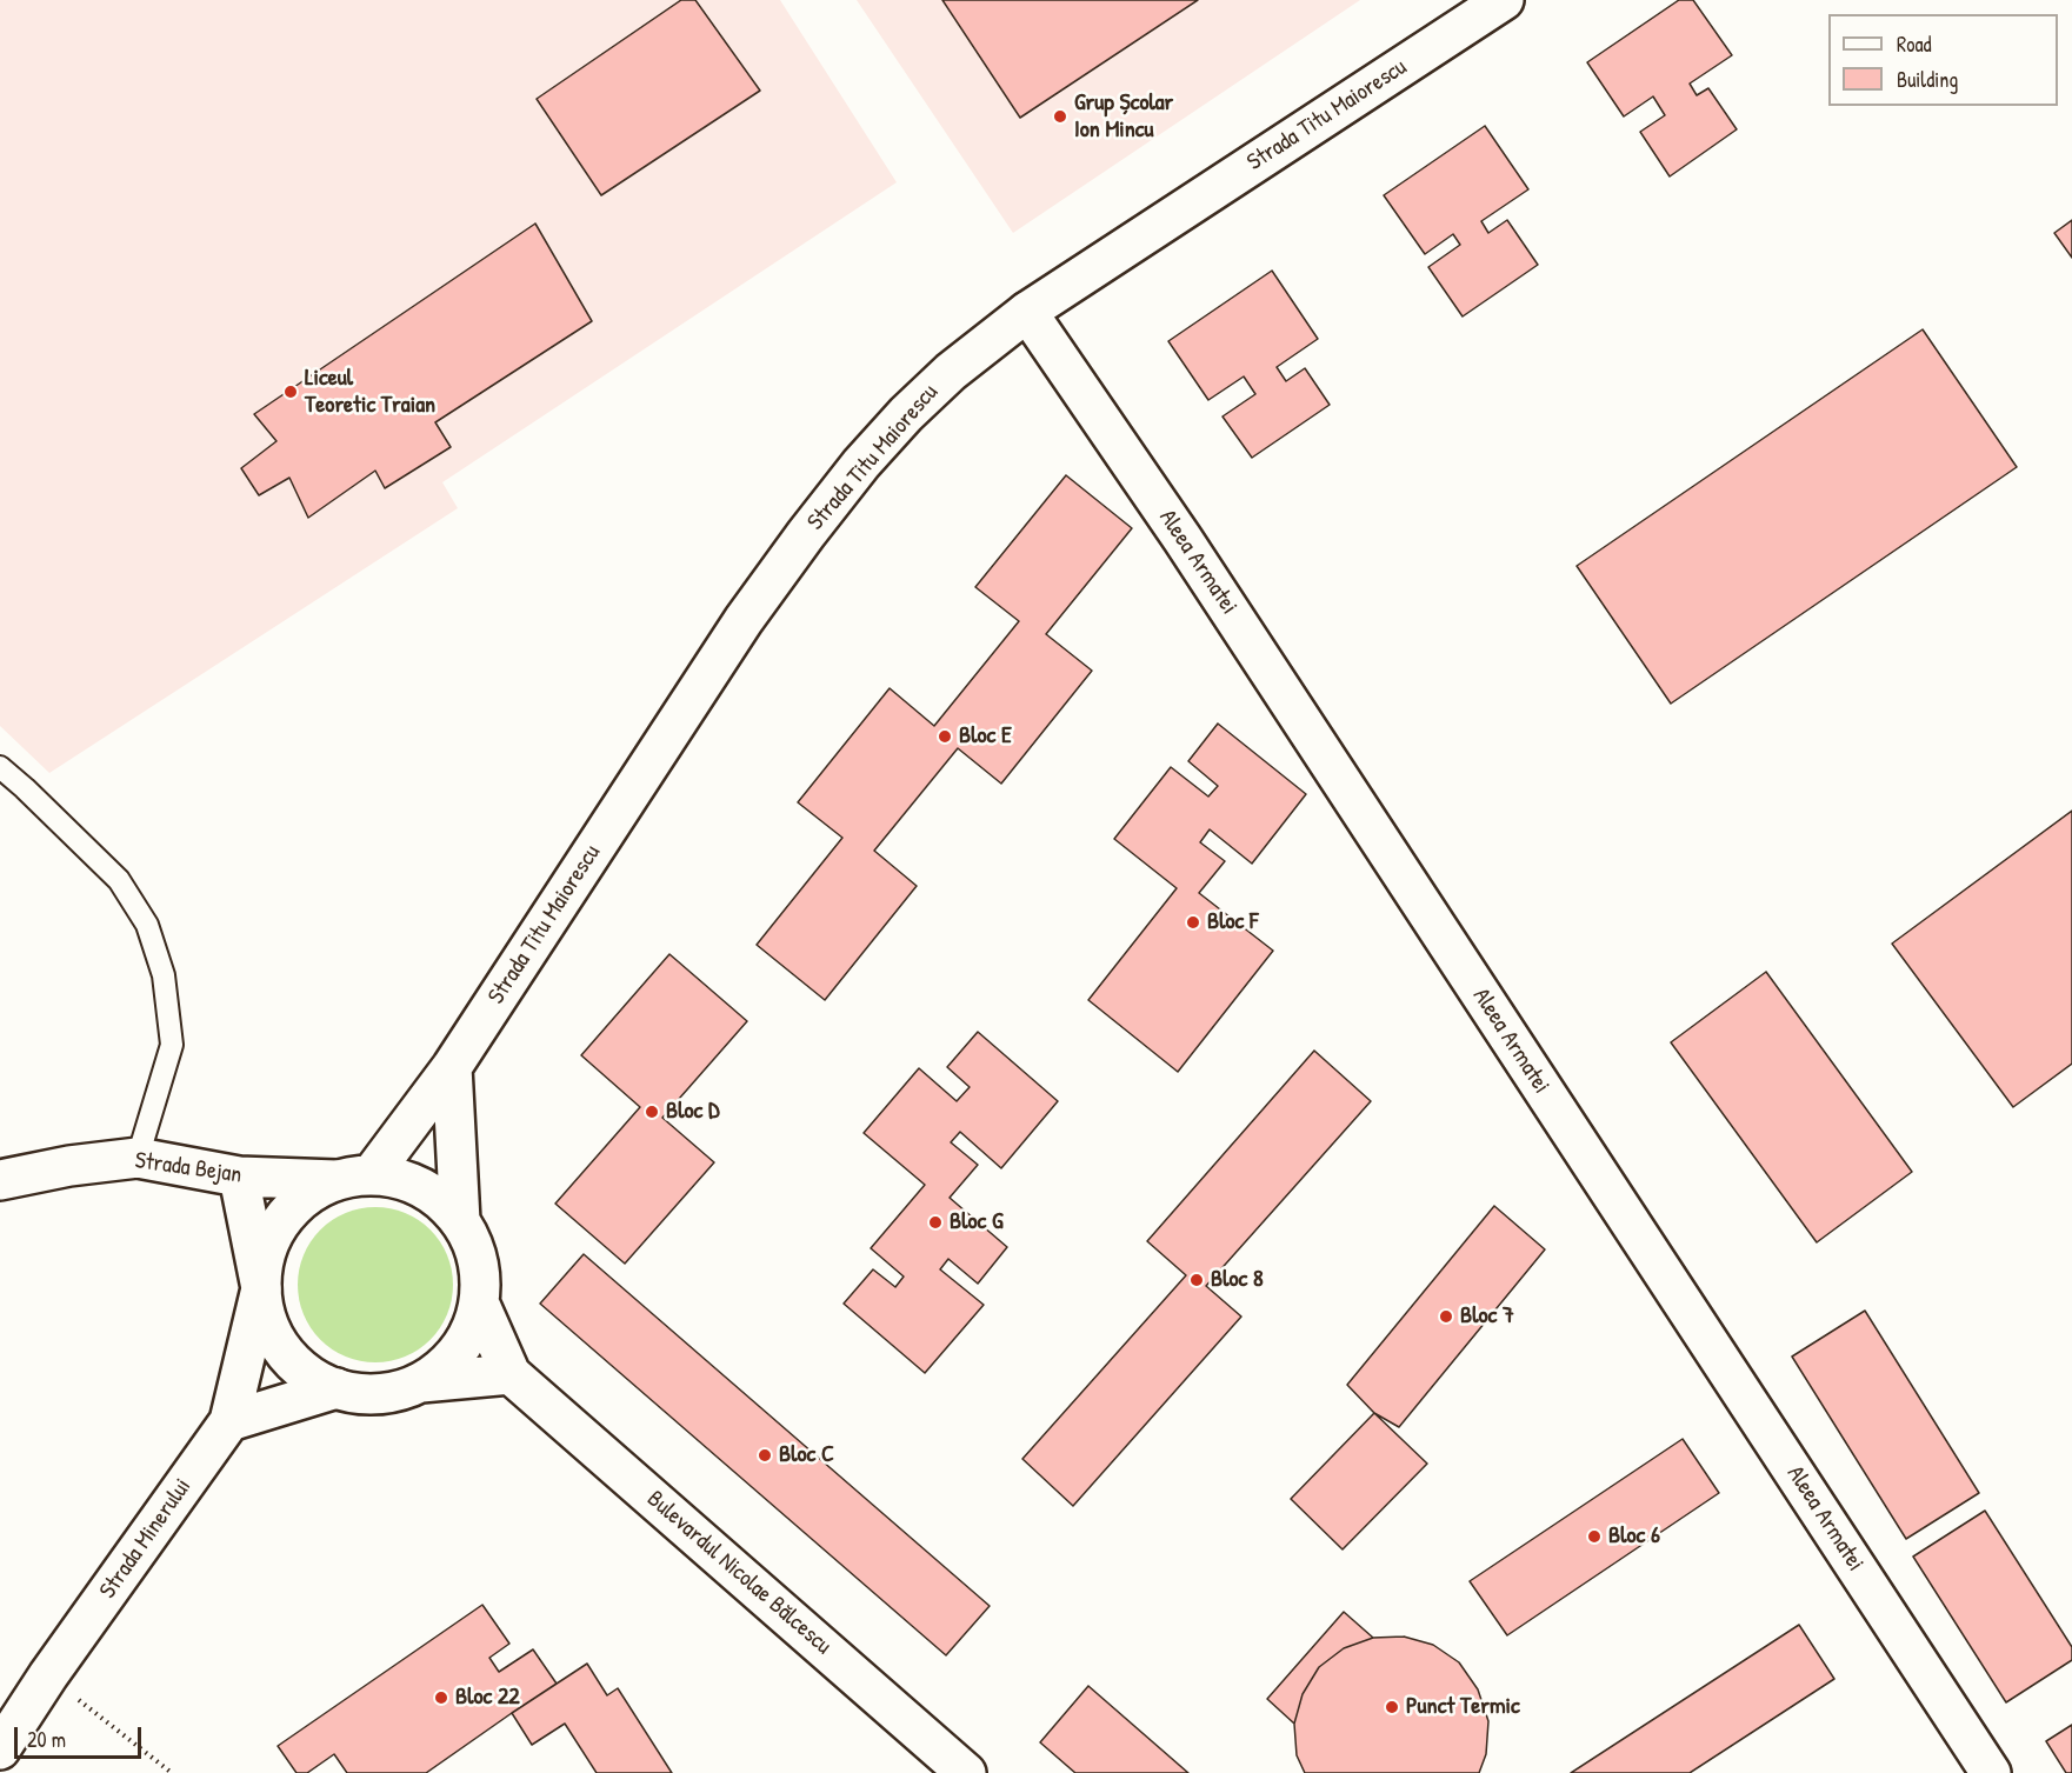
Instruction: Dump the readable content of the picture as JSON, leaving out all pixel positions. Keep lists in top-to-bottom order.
{
  "streets": {
    "main road": [
      "Strada Titu Maiorescu",
      "Aleea Armatei",
      "Strada Bejan",
      "Strada Minerului",
      "Bulevardul Nicolae Bălcescu"
    ]
  },
  "crossings": [
    ["Strada Titu Maiorescu", "Aleea Armatei"]
  ],
  "places": [
    "Grup Școlar Ion Mincu",
    "Liceul Teoretic Traian",
    "Bloc E",
    "Bloc F",
    "Bloc D",
    "Bloc G",
    "Bloc 8",
    "Bloc 7",
    "Bloc C",
    "Bloc 6",
    "Bloc 22",
    "Punct Termic"
  ],
  "legend": ["Road", "Building"],
  "scale_bar": "20 m"
}
